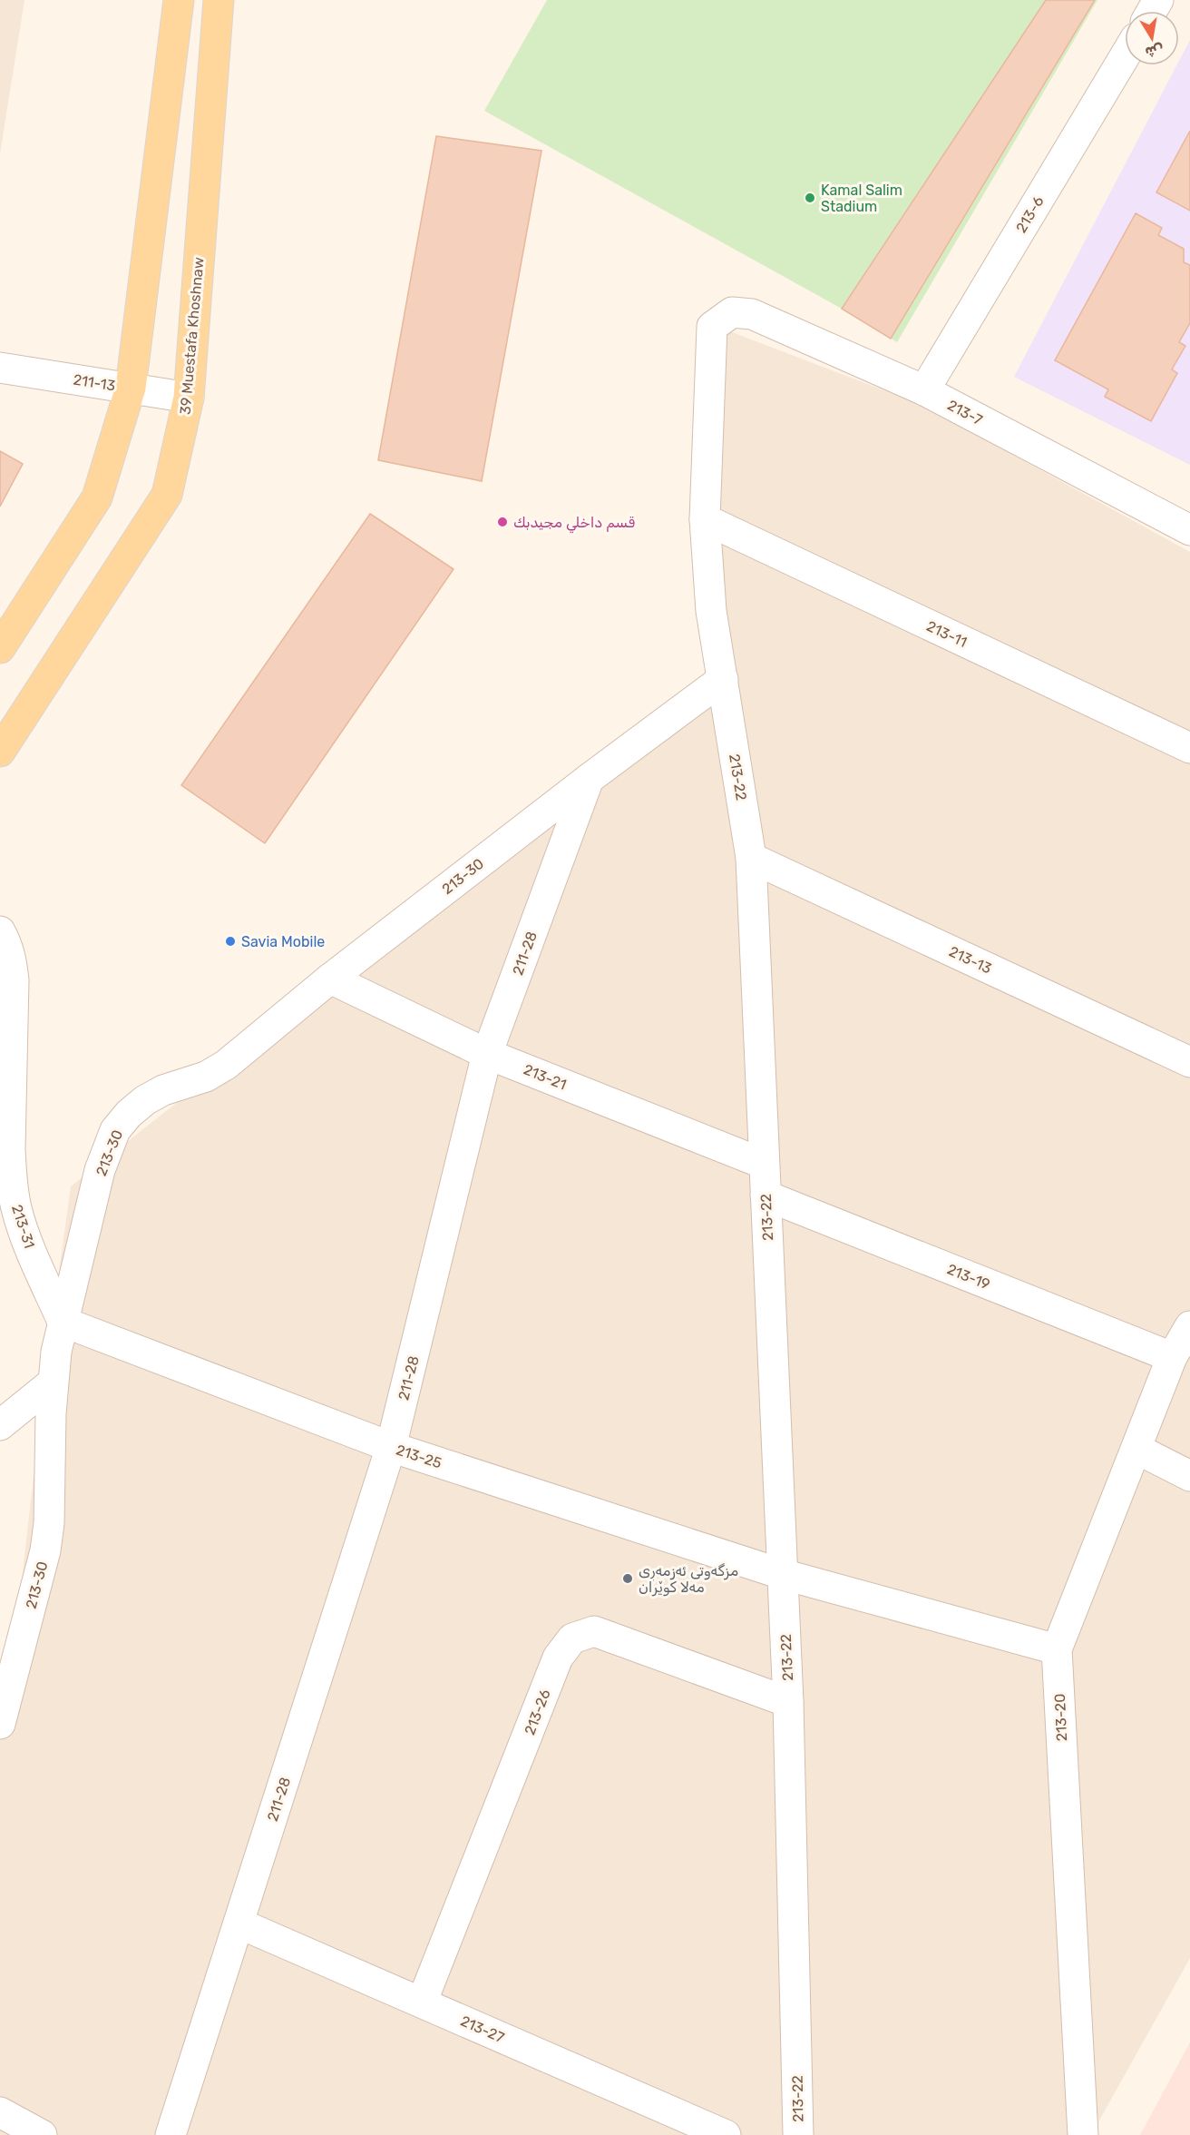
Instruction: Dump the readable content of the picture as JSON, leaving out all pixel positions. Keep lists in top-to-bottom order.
{
  "streets": {
    "main road": ["39 Muestafa Khoshnaw"],
    "street": [
      "213-6",
      "211-13",
      "213-7",
      "213-11",
      "213-22",
      "213-30",
      "211-28",
      "213-13",
      "213-21",
      "213-31",
      "213-19",
      "213-25",
      "213-26",
      "213-20",
      "213-27"
    ]
  },
  "crossings": [
    ["213-6", "213-7"],
    ["39 Muestafa Khoshnaw", "211-13"],
    ["213-7", "213-22"],
    ["213-11", "213-22"],
    ["213-22", "213-13"],
    ["213-22", "213-21"],
    ["213-22", "213-19"],
    ["213-22", "213-25"],
    ["213-22", "213-26"],
    ["213-30", "211-28"],
    ["213-30", "213-21"],
    ["213-30", "213-31"],
    ["213-30", "213-25"],
    ["211-28", "213-21"],
    ["211-28", "213-25"],
    ["211-28", "213-27"],
    ["213-31", "213-25"],
    ["213-19", "213-20"],
    ["213-25", "213-20"],
    ["213-26", "213-27"]
  ],
  "places": [
    "Kamal Salim Stadium",
    "قسم داخلي مجيدبك",
    "Savia Mobile",
    "مزگەوتی ئەزمەڕی مەلا کوێران"
  ],
  "north": "bottom"
}
